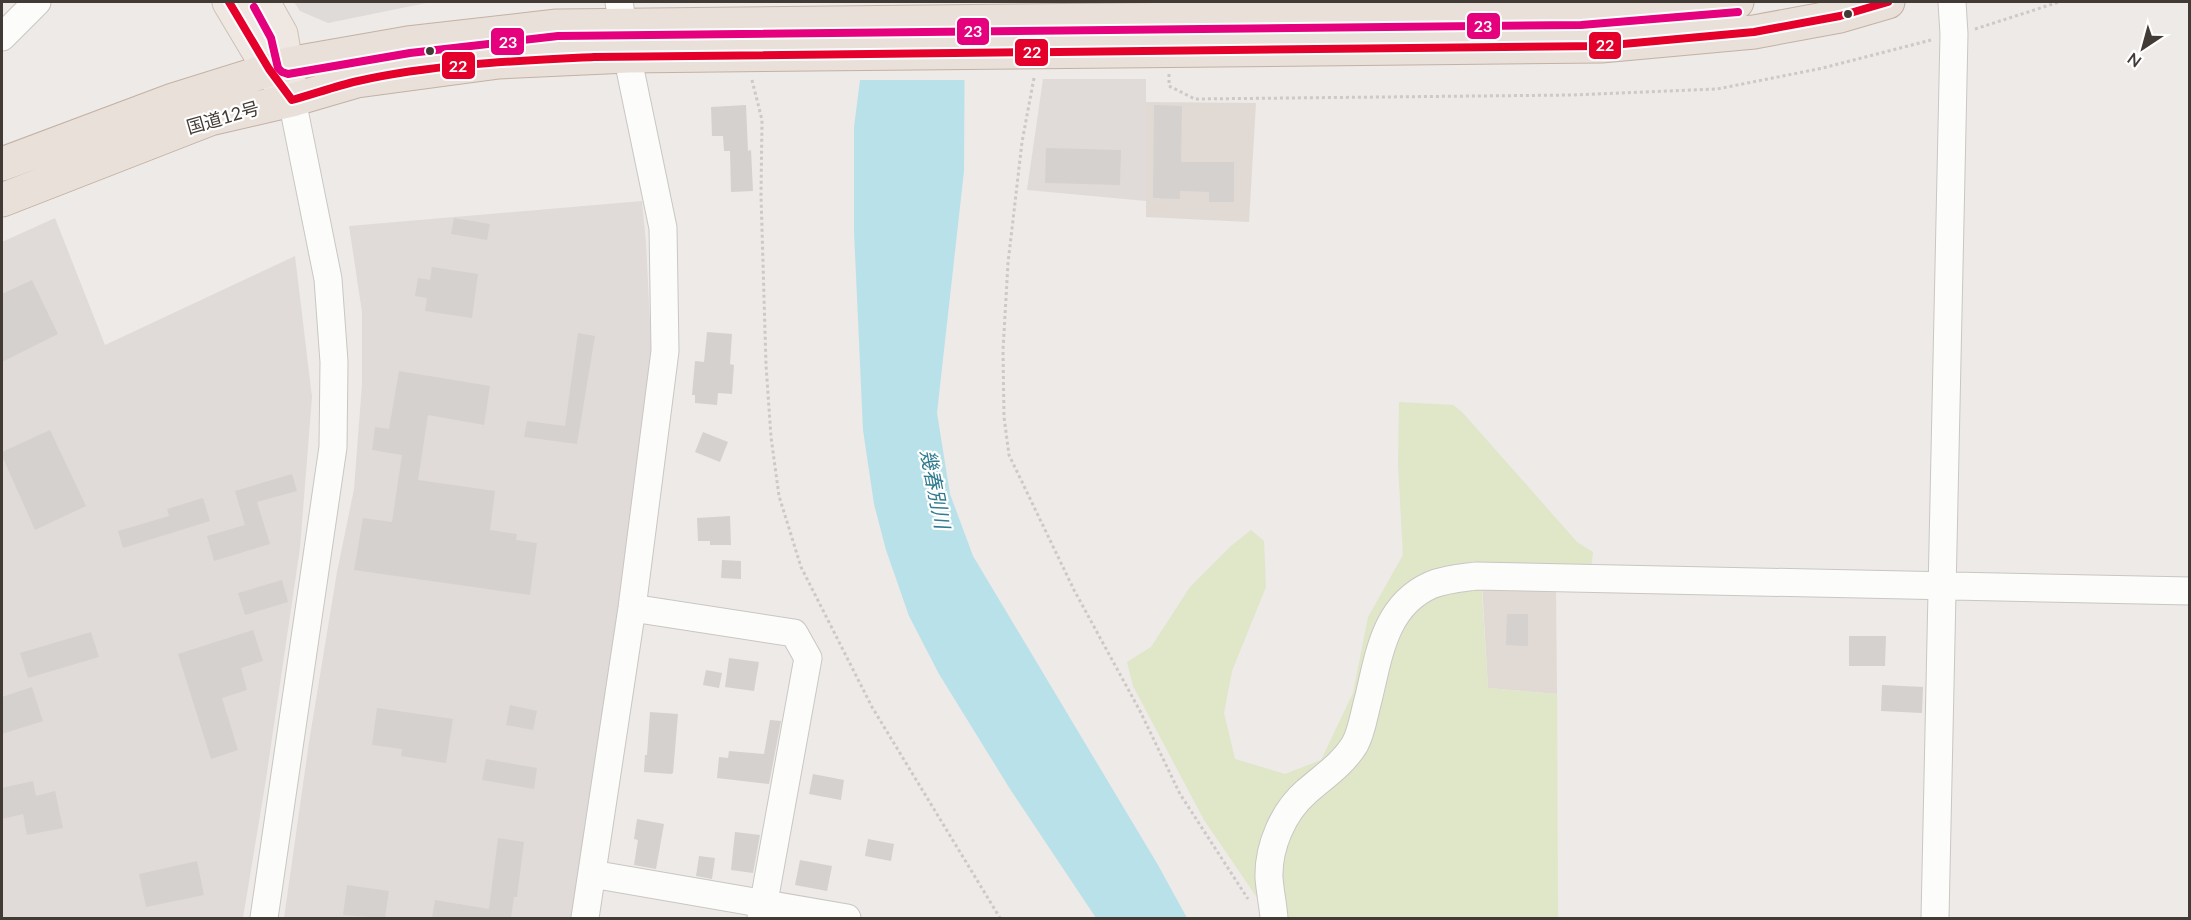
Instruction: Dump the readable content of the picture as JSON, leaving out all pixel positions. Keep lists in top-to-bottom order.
{
  "streets": {
    "highway": ["国道12号"]
  },
  "water": ["幾春別川"],
  "lines": ["transit line 22", "transit line 23"],
  "north": "bottom left"
}
